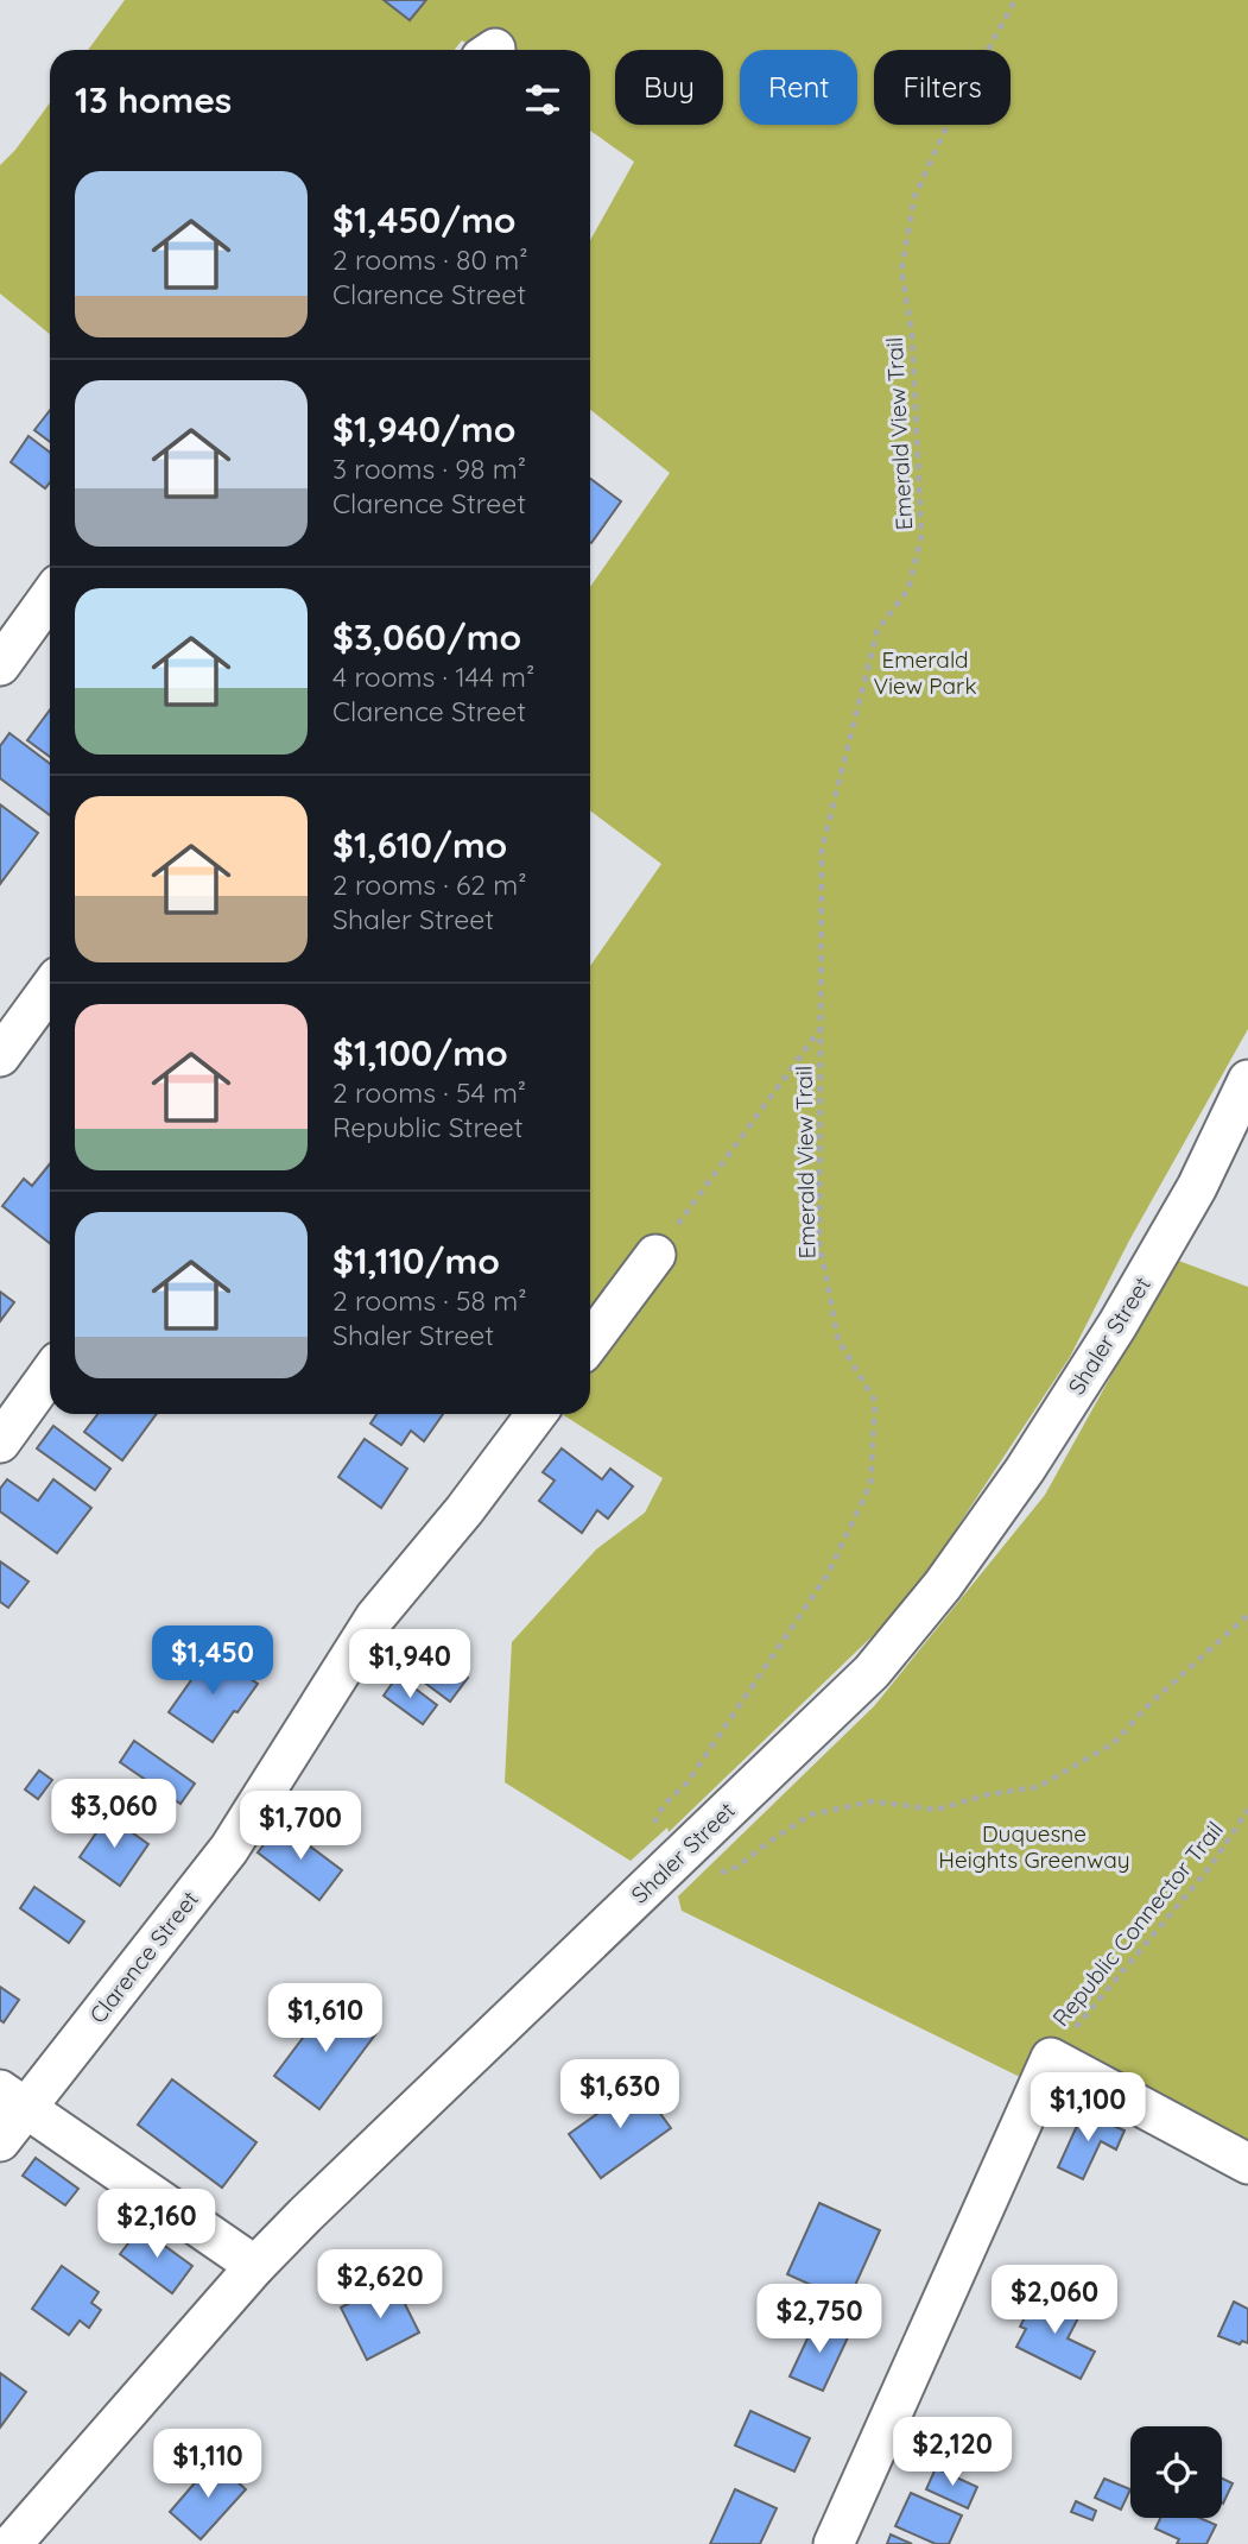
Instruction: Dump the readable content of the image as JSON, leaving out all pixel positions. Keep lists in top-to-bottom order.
{
  "streets": {
    "street": ["Shaler Street", "Clarence Street"],
    "path": ["Emerald View Trail", "Republic Connector Trail"]
  },
  "parks": ["Emerald View Park", "Duquesne Heights Greenway"],
  "page": {
    "chip": ["Buy", "Rent", "Filters"],
    "heading": "13 homes",
    "list": [
      {
        "name": "$1,450/mo",
        "note": "2 rooms · 80 m² · Clarence Street"
      },
      {
        "name": "$1,940/mo",
        "note": "3 rooms · 98 m² · Clarence Street"
      },
      {
        "name": "$3,060/mo",
        "note": "4 rooms · 144 m² · Clarence Street"
      },
      {
        "name": "$1,610/mo",
        "note": "2 rooms · 62 m² · Shaler Street"
      },
      {
        "name": "$1,100/mo",
        "note": "2 rooms · 54 m² · Republic Street"
      },
      {
        "name": "$1,110/mo",
        "note": "2 rooms · 58 m² · Shaler Street"
      }
    ],
    "price": [
      "$1,450",
      "$1,940",
      "$3,060",
      "$1,700",
      "$1,610",
      "$1,630",
      "$1,100",
      "$2,160",
      "$2,620",
      "$2,060",
      "$2,750",
      "$2,120",
      "$1,110"
    ]
  }
}
